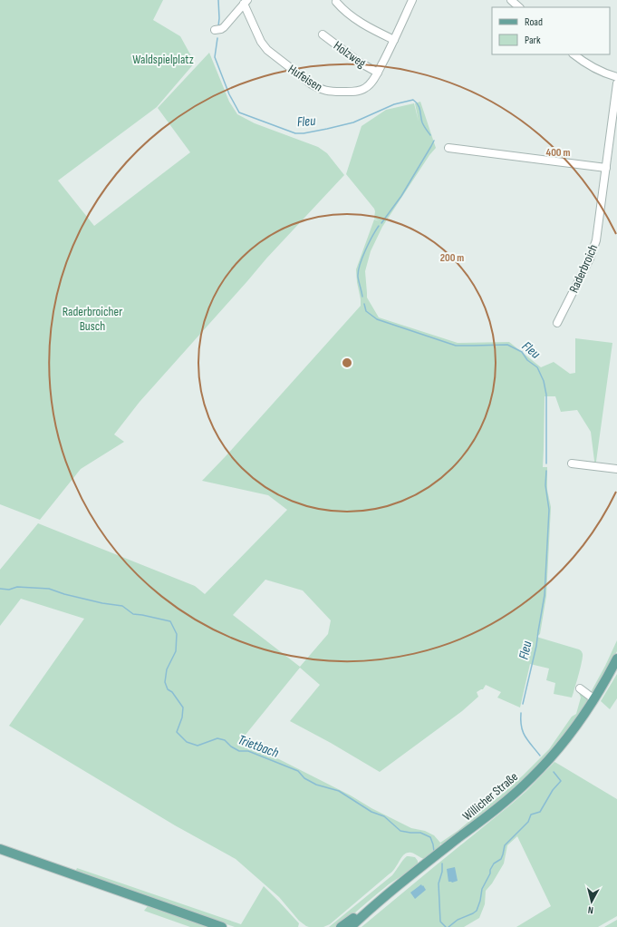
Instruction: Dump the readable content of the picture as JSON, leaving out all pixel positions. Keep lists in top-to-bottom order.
{
  "streets": {
    "main road": ["Willicher Straße"],
    "street": ["Holzweg", "Hufeisen", "Raderbroich"]
  },
  "crossings": [
    ["Holzweg", "Hufeisen"]
  ],
  "water": ["Fleu", "Trietbach"],
  "parks": ["Waldspielplatz", "Raderbroicher Busch"],
  "legend": ["Road", "Park"],
  "north": "bottom",
  "rings": ["400 m", "200 m"]
}
